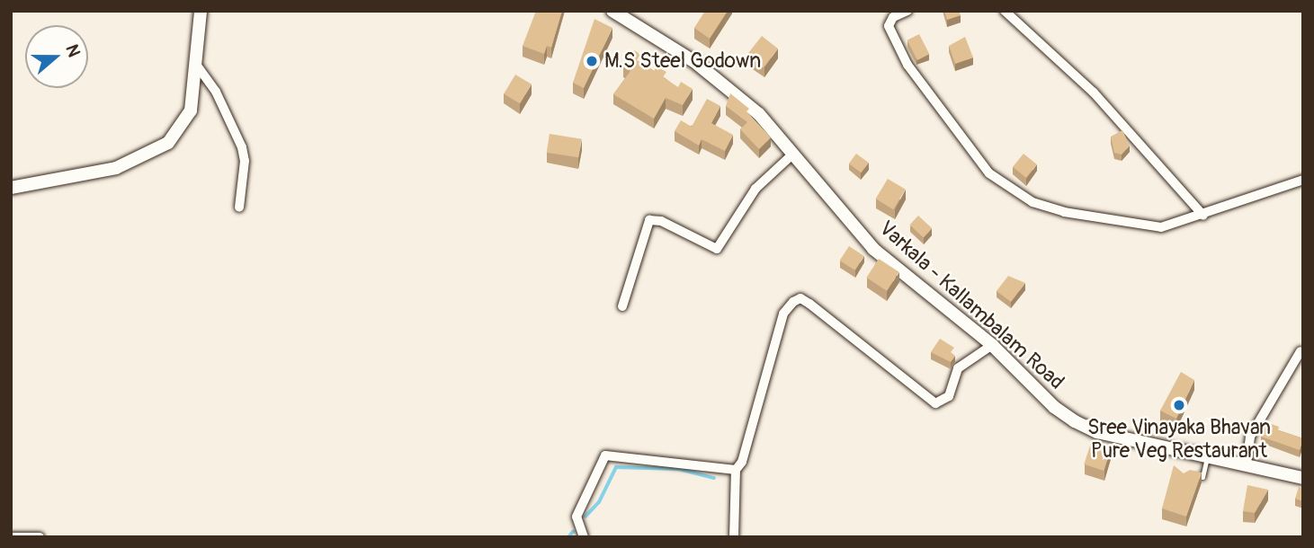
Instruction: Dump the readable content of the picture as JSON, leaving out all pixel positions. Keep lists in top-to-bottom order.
{
  "streets": {
    "main road": ["Varkala - Kallambalam Road"]
  },
  "places": ["M.S Steel Godown", "Sree Vinayaka Bhavan Pure Veg Restaurant"],
  "north": "right"
}
